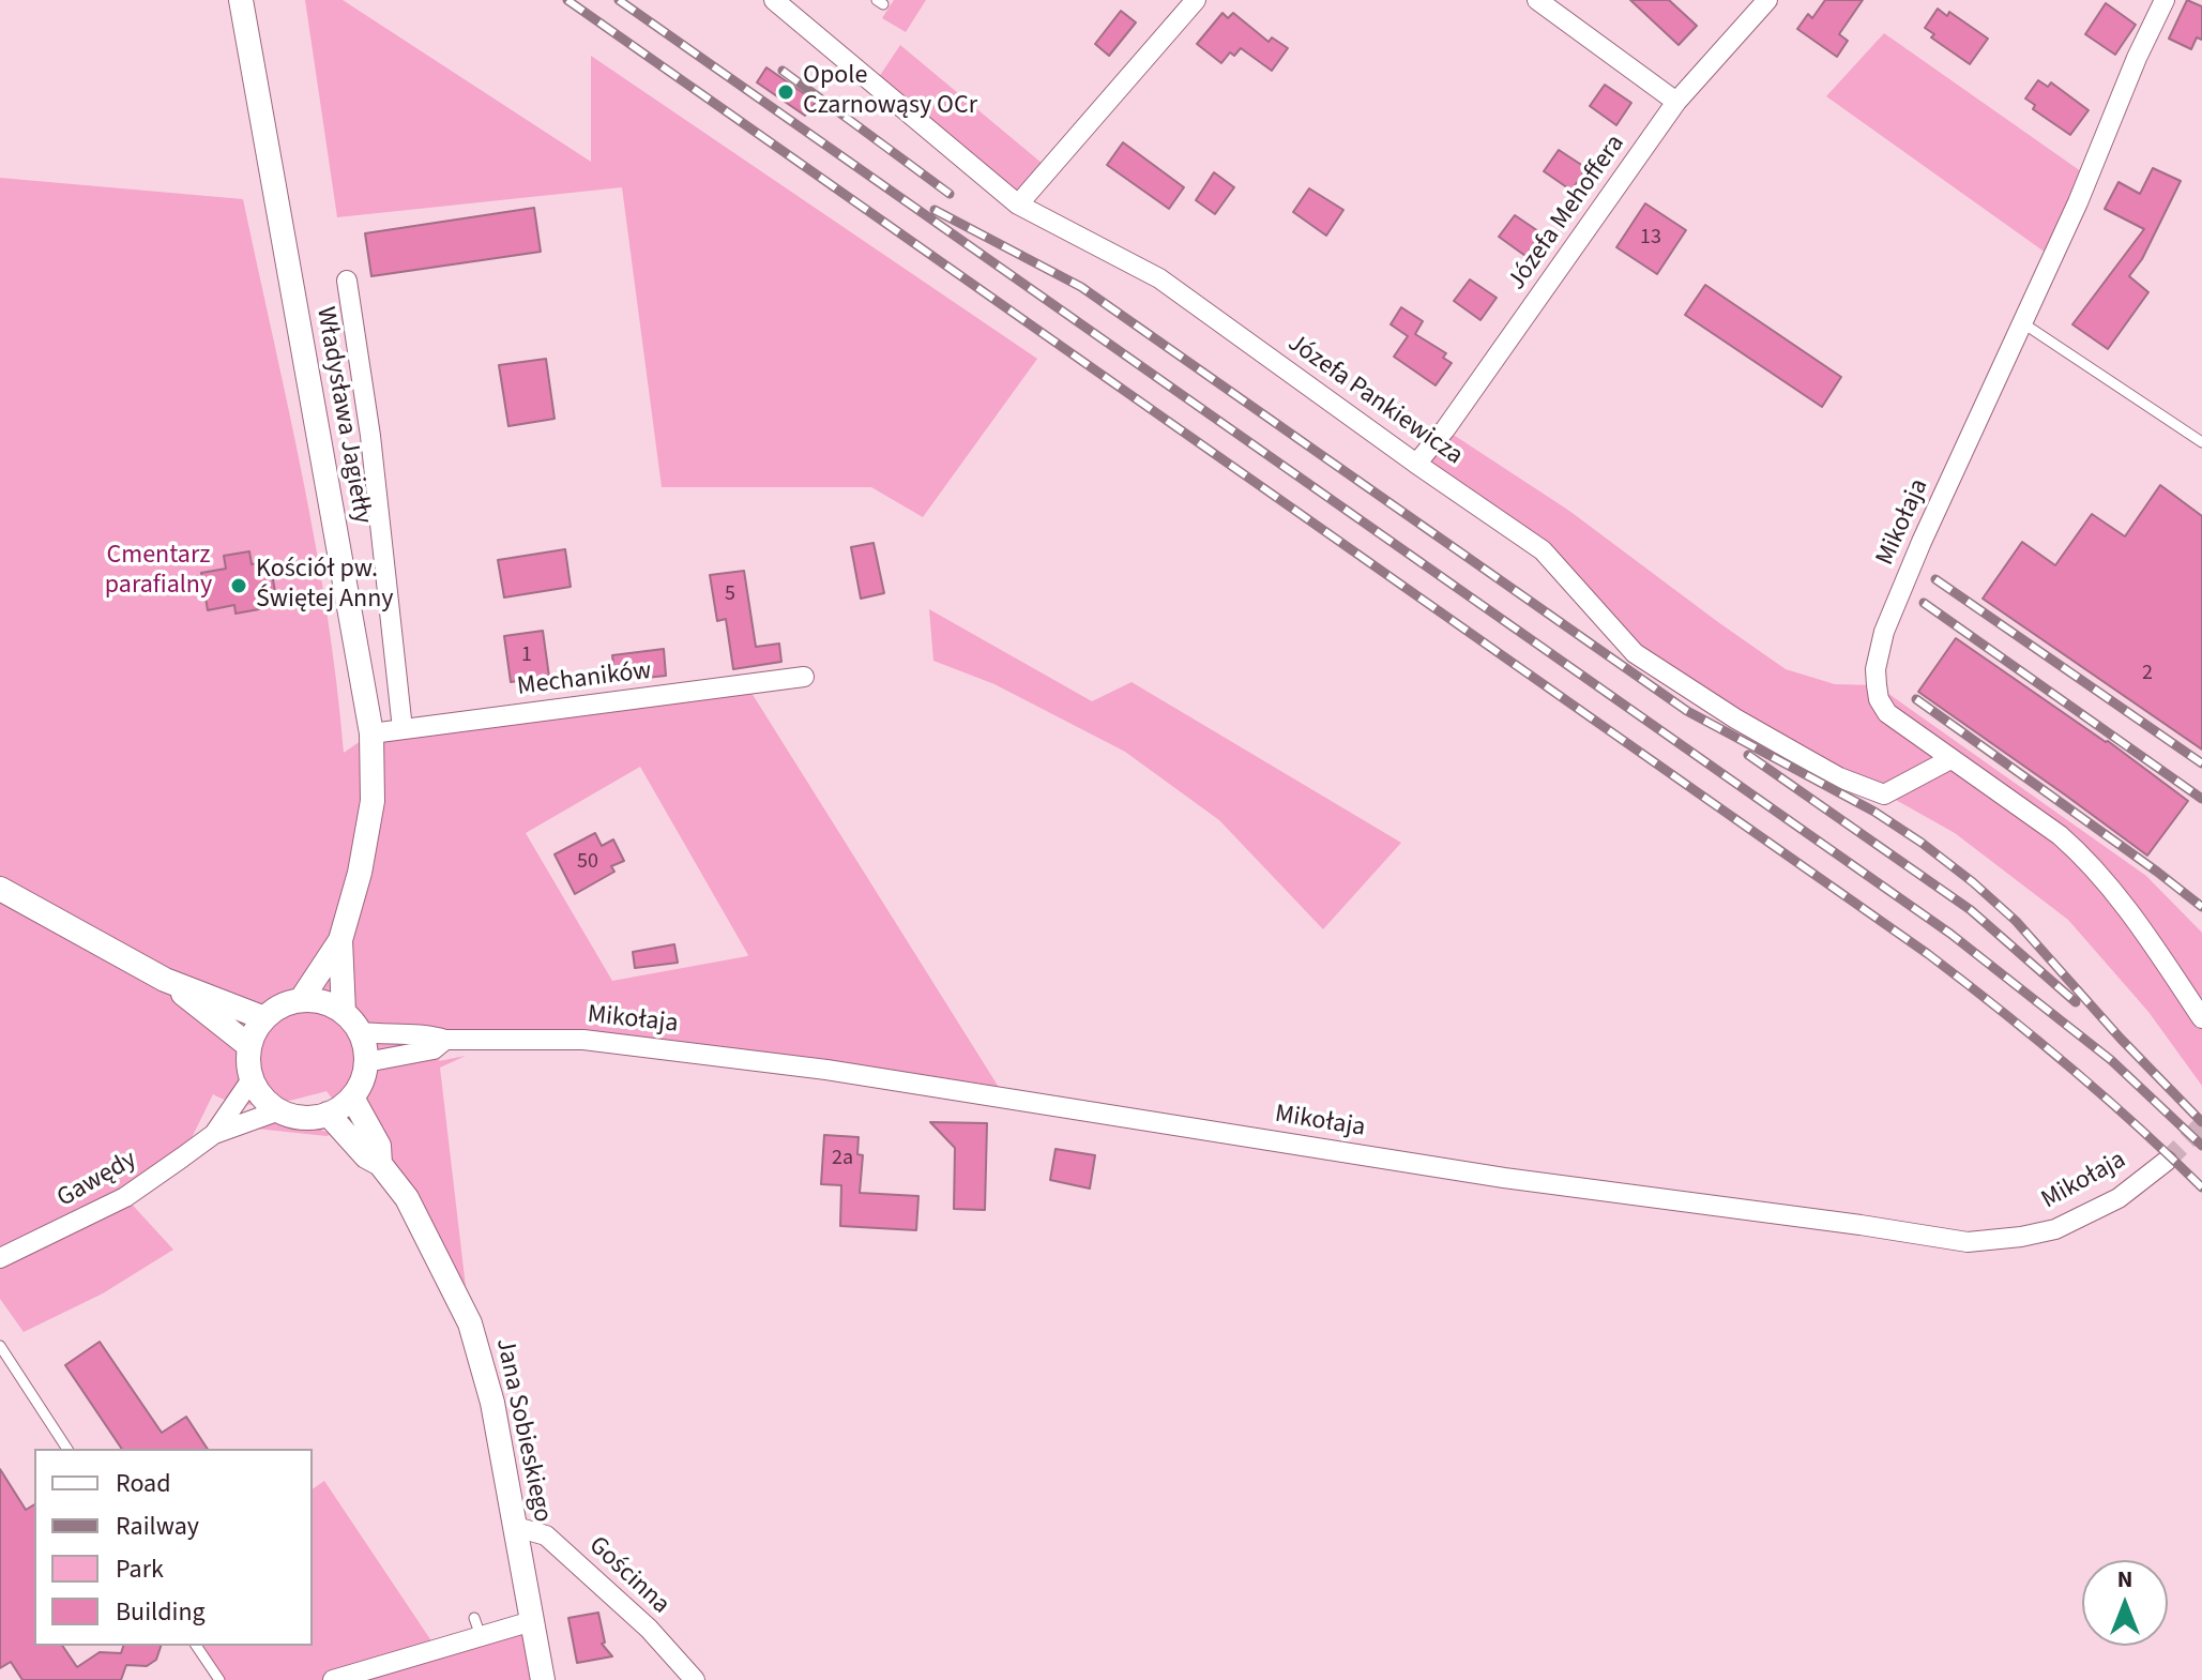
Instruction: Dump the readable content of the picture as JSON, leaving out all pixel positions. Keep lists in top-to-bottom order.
{
  "streets": {
    "street": [
      "Józefa Mehoffera",
      "Józefa Pankiewicza",
      "Władysława Jagiełły",
      "Mikołaja",
      "Mechaników",
      "Gawędy",
      "Jana Sobieskiego",
      "Gościnna"
    ]
  },
  "crossings": [
    ["Józefa Mehoffera", "Józefa Pankiewicza"],
    ["Józefa Pankiewicza", "Mikołaja"],
    ["Władysława Jagiełły", "Mikołaja"],
    ["Władysława Jagiełły", "Mechaników"],
    ["Władysława Jagiełły", "Gawędy"],
    ["Władysława Jagiełły", "Jana Sobieskiego"],
    ["Mikołaja", "Gawędy"],
    ["Mikołaja", "Jana Sobieskiego"],
    ["Gawędy", "Jana Sobieskiego"],
    ["Jana Sobieskiego", "Gościnna"]
  ],
  "parks": ["Cmentarz parafialny"],
  "places": ["Opole Czarnowąsy OCr", "Kościół pw. Świętej Anny"],
  "house_numbers": [
    "13",
    "5",
    "1",
    "2",
    "50",
    "2a"
  ],
  "legend": [
    "Road",
    "Railway",
    "Park",
    "Building"
  ],
  "north": "top"
}
